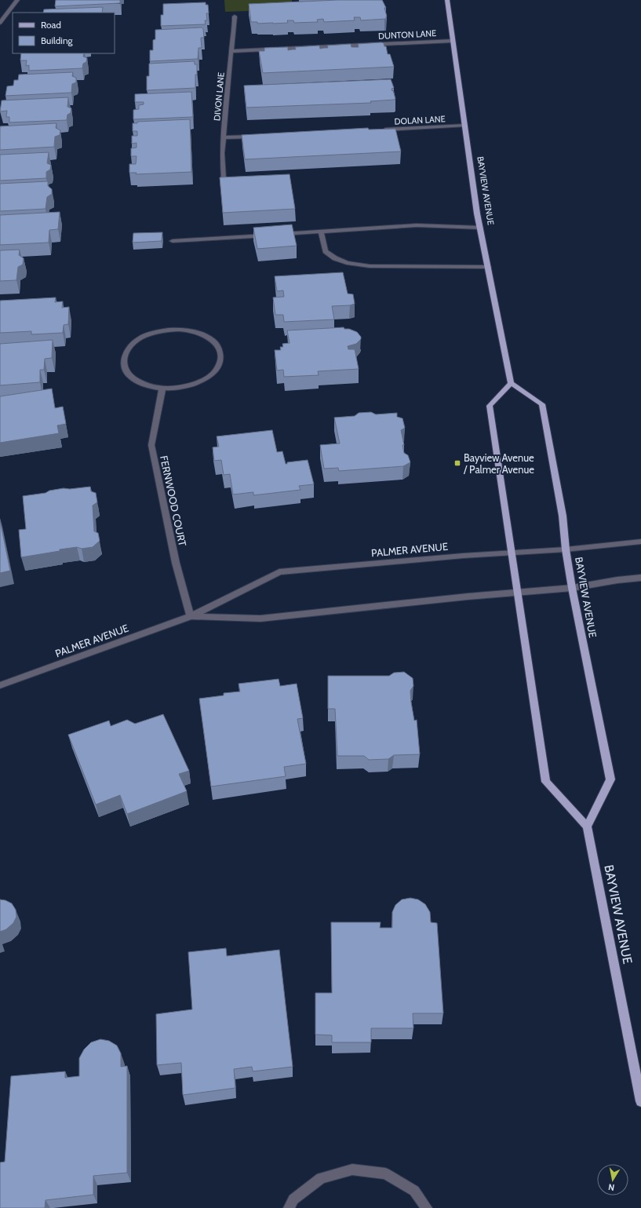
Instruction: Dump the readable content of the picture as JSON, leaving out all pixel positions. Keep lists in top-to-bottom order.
{
  "streets": {
    "main road": ["BAYVIEW AVENUE"],
    "street": [
      "DUNTON LANE",
      "DIVON LANE",
      "DOLAN LANE",
      "FERNWOOD COURT",
      "PALMER AVENUE"
    ]
  },
  "crossings": [
    ["DUNTON LANE", "DIVON LANE"],
    ["DUNTON LANE", "BAYVIEW AVENUE"],
    ["DOLAN LANE", "BAYVIEW AVENUE"],
    ["BAYVIEW AVENUE", "PALMER AVENUE"],
    ["FERNWOOD COURT", "PALMER AVENUE"]
  ],
  "places": {
    "transit": ["Bayview Avenue / Palmer Avenue"]
  },
  "legend": ["Road", "Building"],
  "north": "bottom"
}
